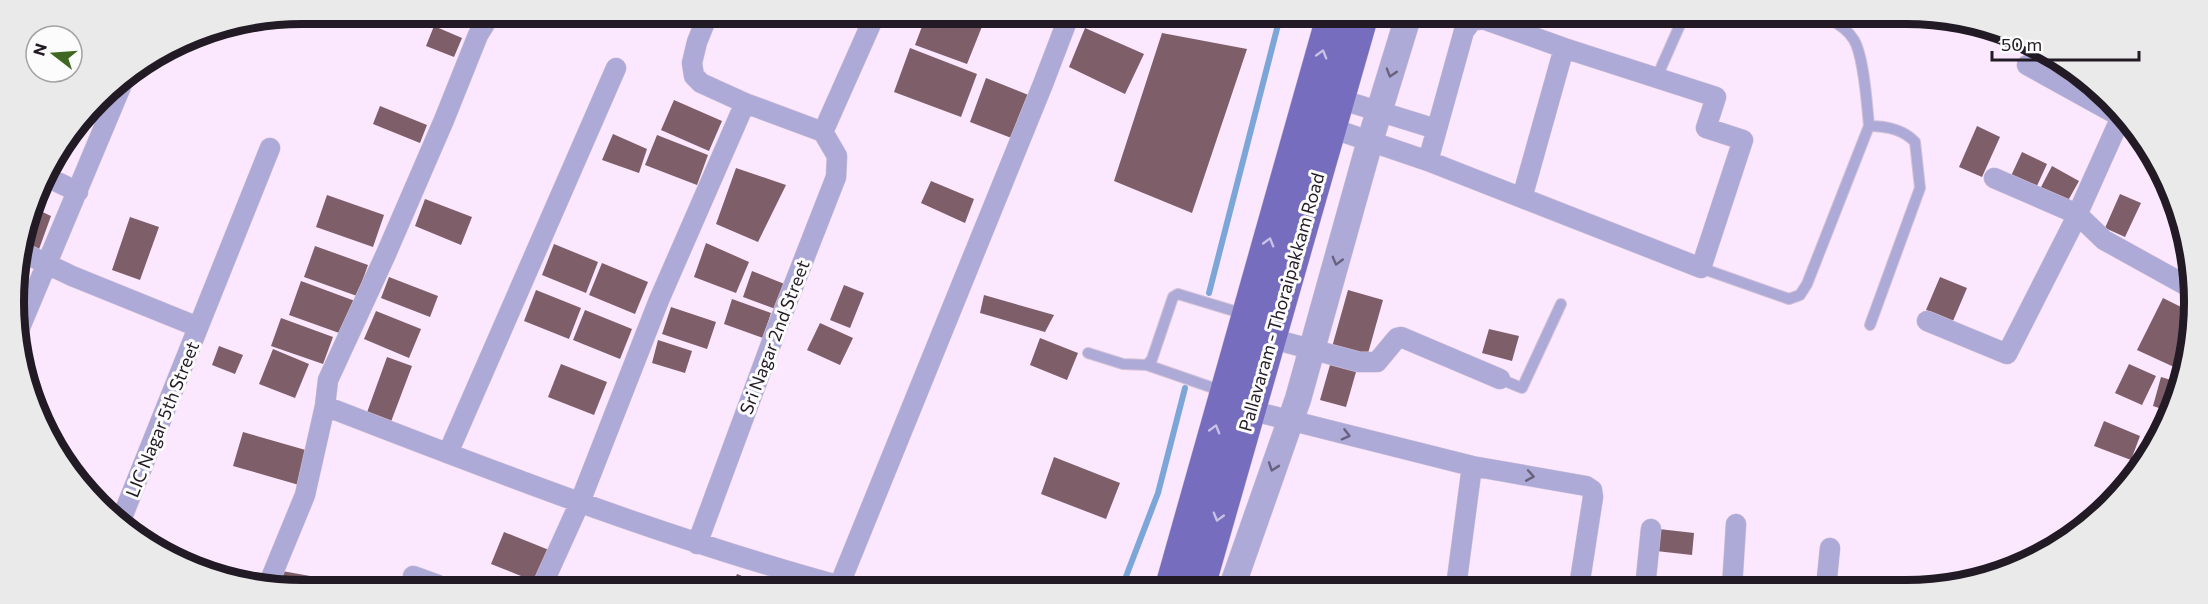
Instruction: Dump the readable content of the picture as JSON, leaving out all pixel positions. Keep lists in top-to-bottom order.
{
  "streets": {
    "main road": ["Pallavaram - Thoraipakkam Road"],
    "street": ["Sri Nagar 2nd Street", "LIC Nagar 5th Street"]
  },
  "scale_bar": "50 m",
  "north": "left"
}
